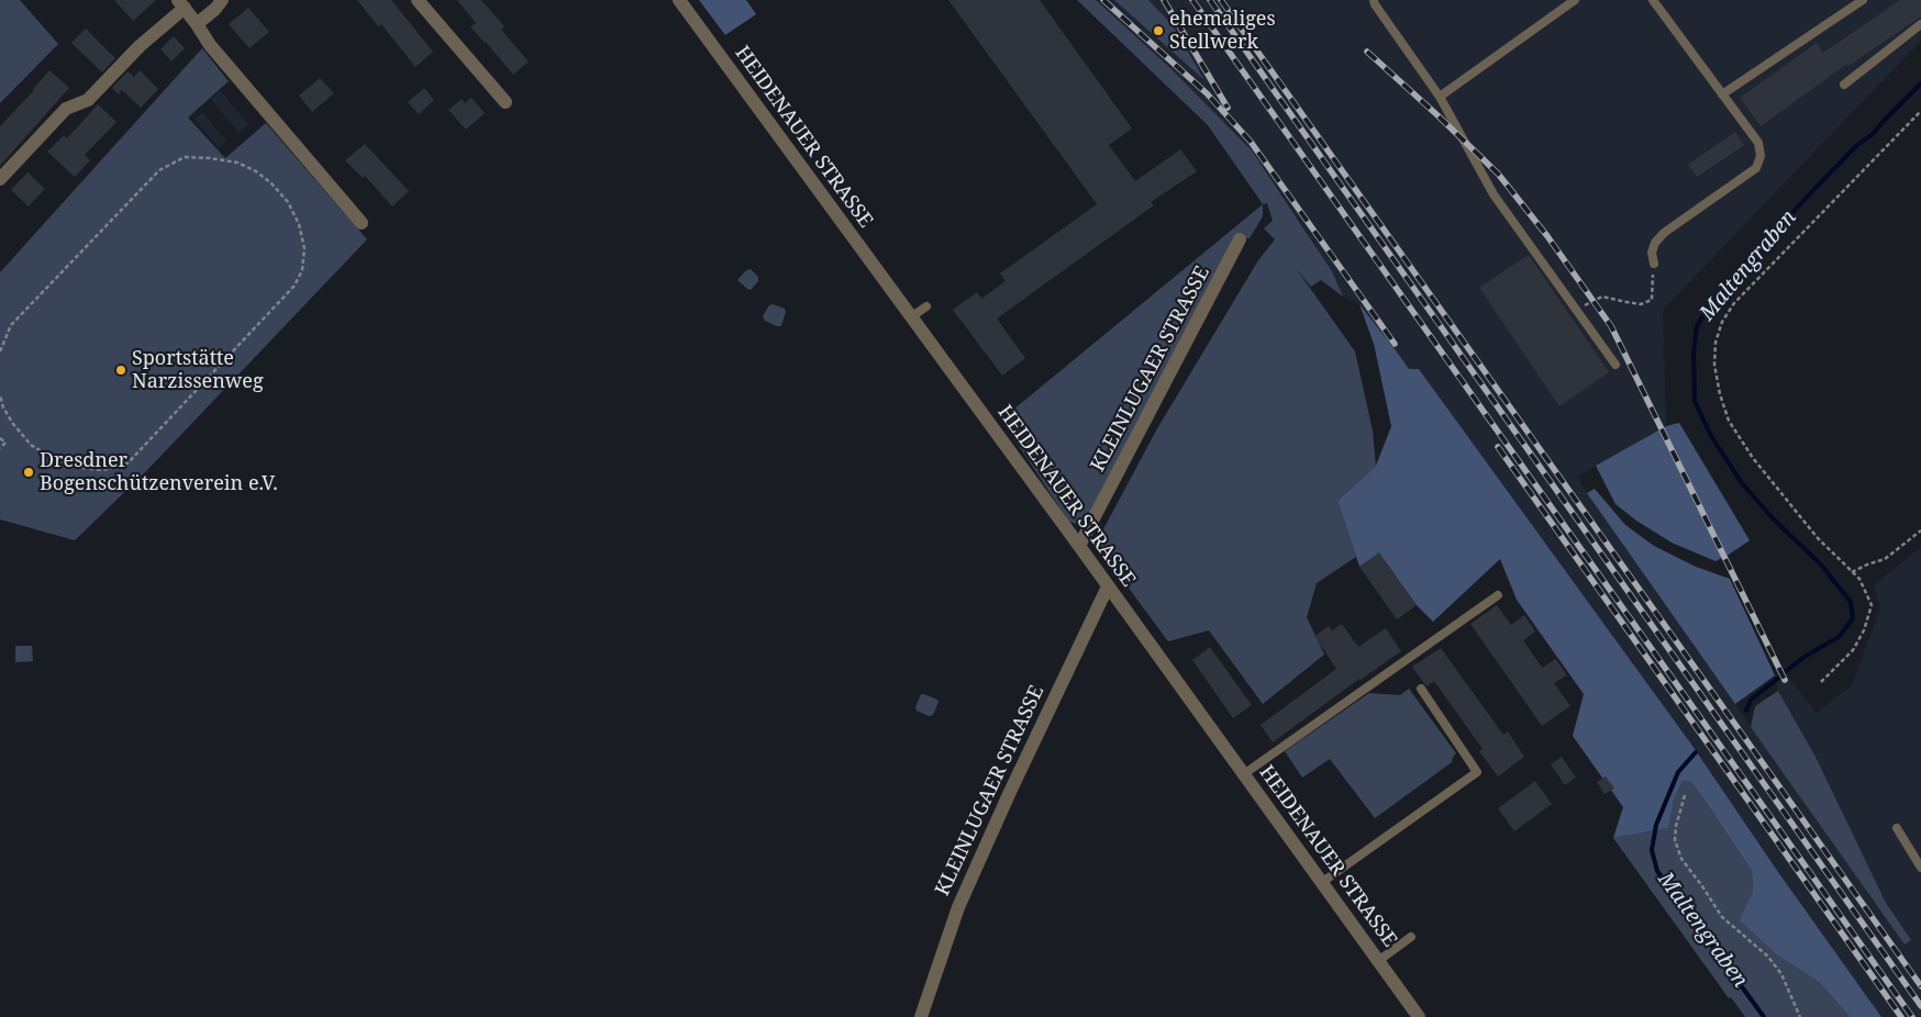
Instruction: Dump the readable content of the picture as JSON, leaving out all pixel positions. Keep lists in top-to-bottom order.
{
  "streets": {
    "street": ["HEIDENAUER STRASSE", "KLEINLUGAER STRASSE"]
  },
  "crossings": [
    ["HEIDENAUER STRASSE", "KLEINLUGAER STRASSE"]
  ],
  "water": ["Maltengraben"],
  "places": ["ehemaliges Stellwerk", "Sportstätte Narzissenweg", "Dresdner Bogenschützenverein e.V."]
}
